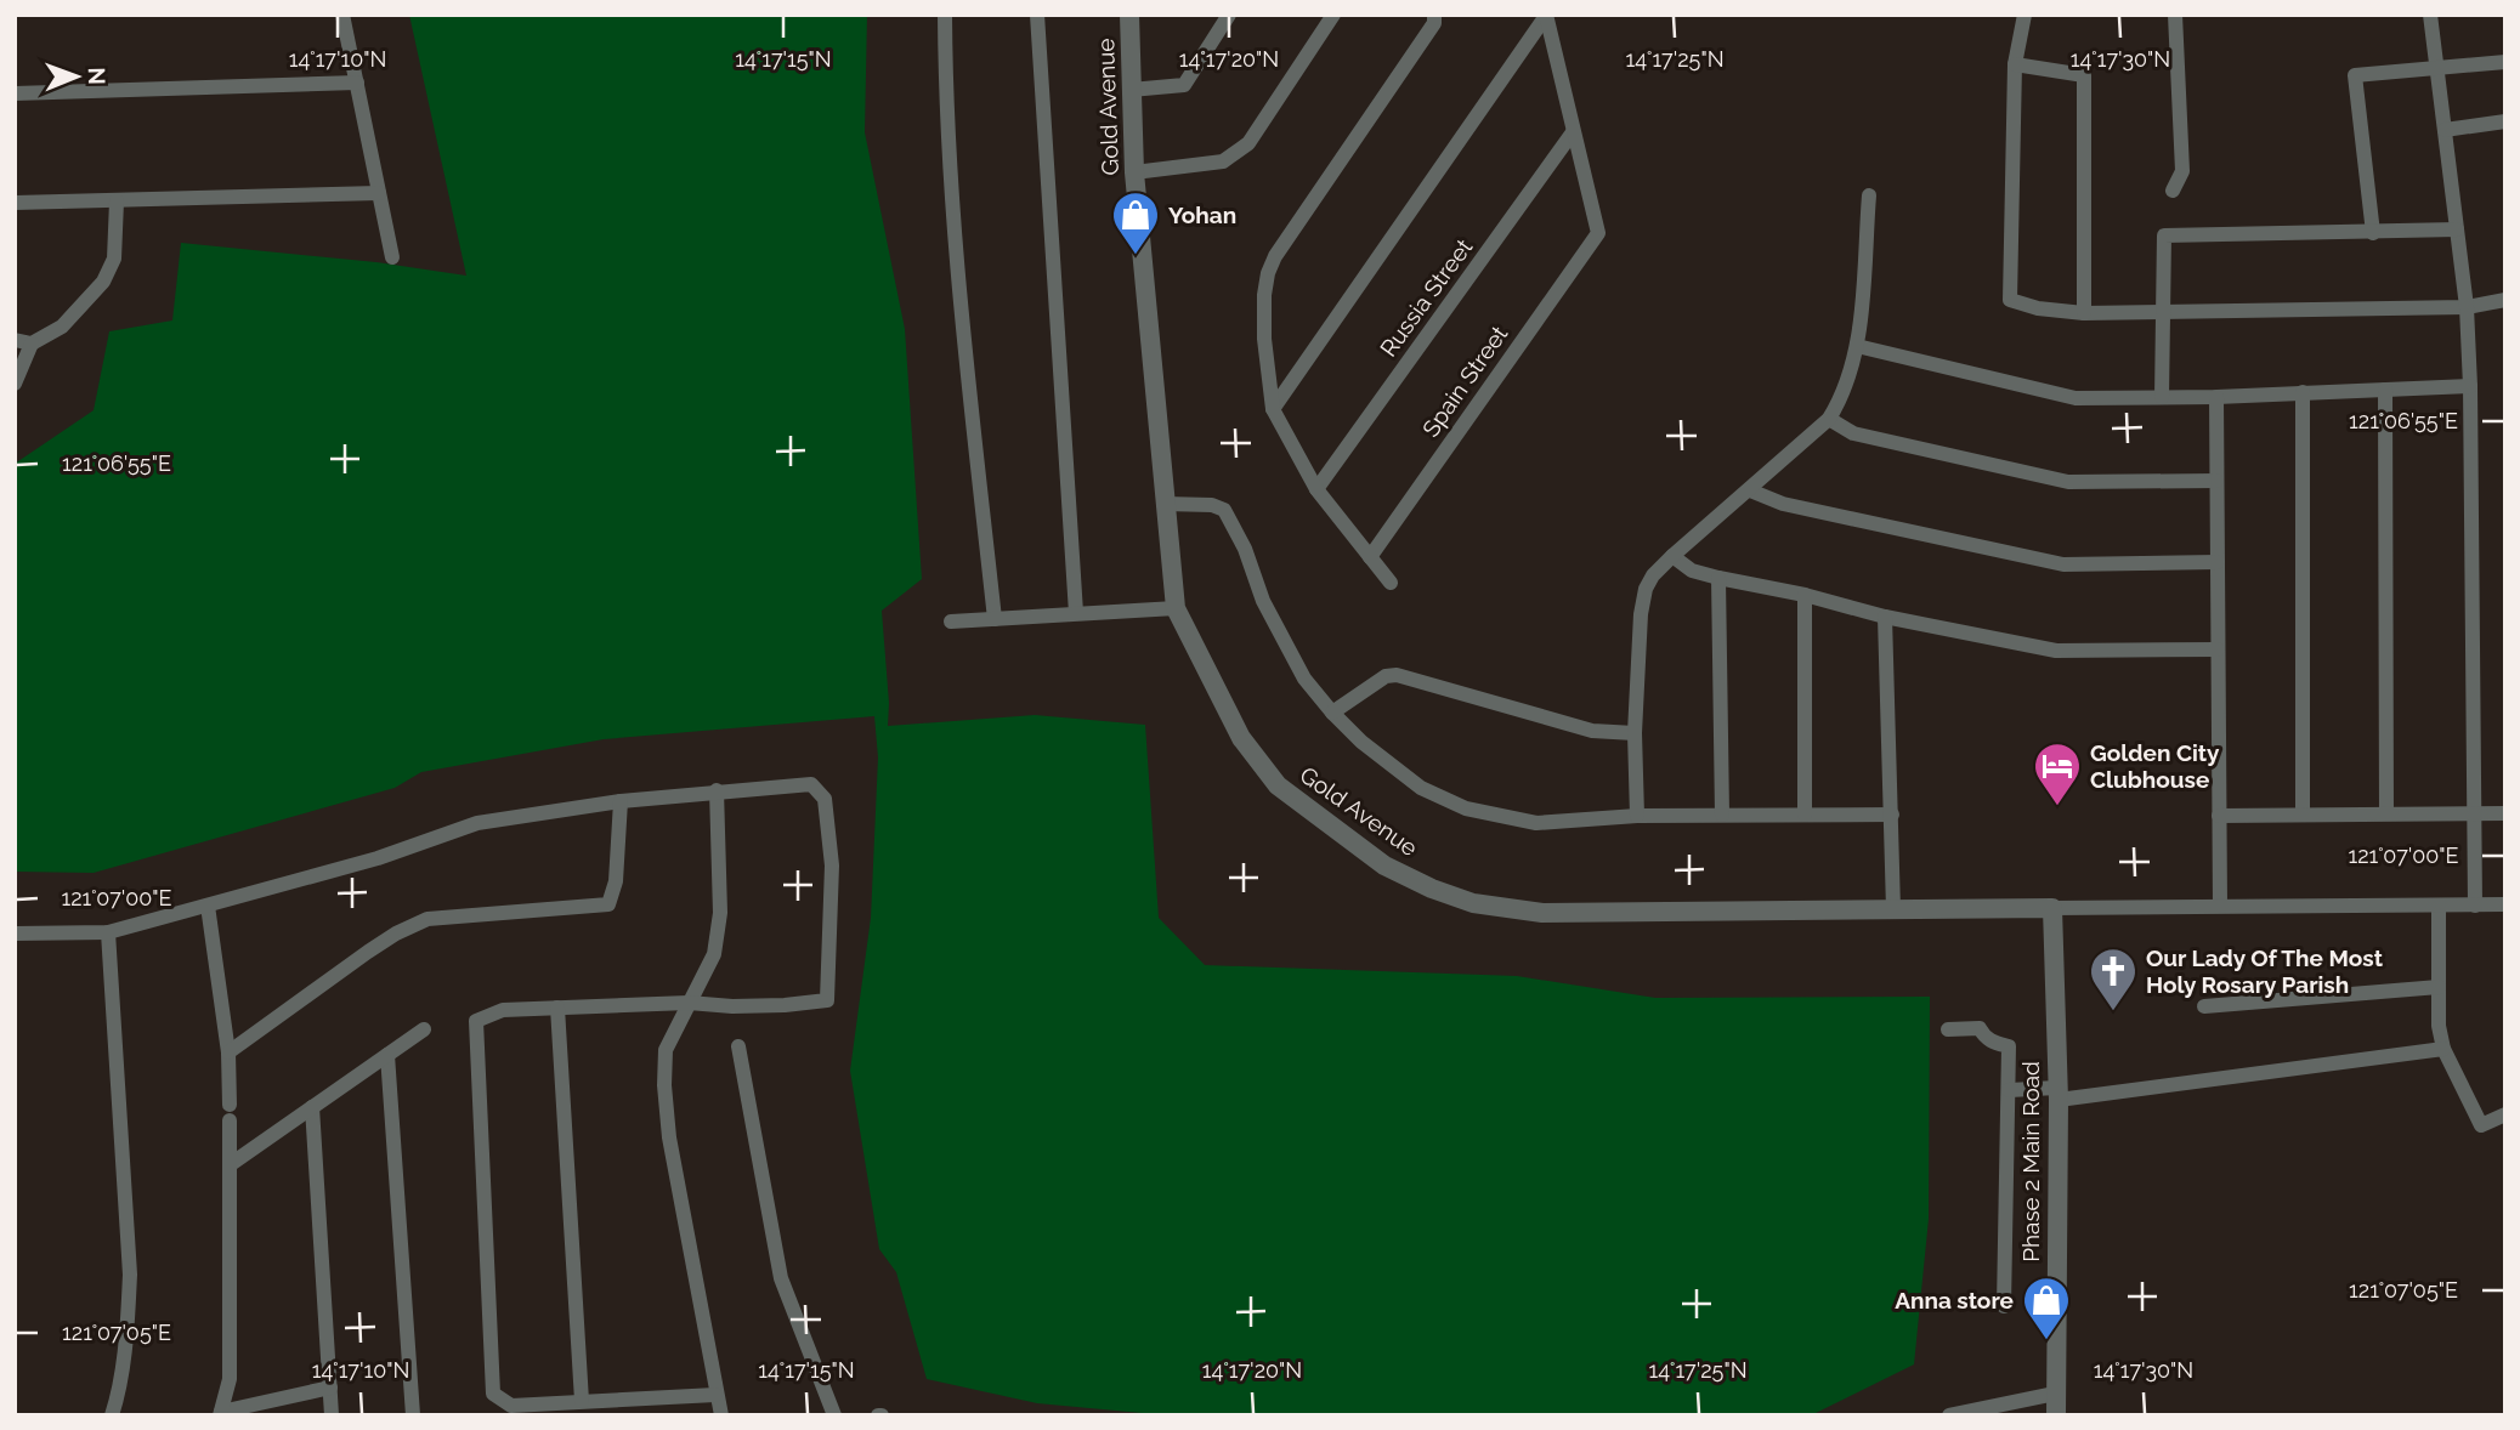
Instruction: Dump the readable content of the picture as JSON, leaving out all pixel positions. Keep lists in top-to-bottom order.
{
  "streets": {
    "street": [
      "Gold Avenue",
      "Russia Street",
      "Spain Street",
      "Phase 2 Main Road"
    ]
  },
  "crossings": [
    ["Gold Avenue", "Phase 2 Main Road"],
    ["Russia Street", "Spain Street"]
  ],
  "places": {
    "shop": ["Yohan", "Anna store"],
    "hotel": ["Golden City Clubhouse"],
    "church": ["Our Lady Of The Most Holy Rosary Parish"]
  },
  "north": "right",
  "coordinates": [
    "14°17'10\"N",
    "14°17'15\"N",
    "14°17'20\"N",
    "14°17'25\"N",
    "14°17'30\"N",
    "121°06'55\"E",
    "121°07'00\"E",
    "121°07'05\"E"
  ]
}
